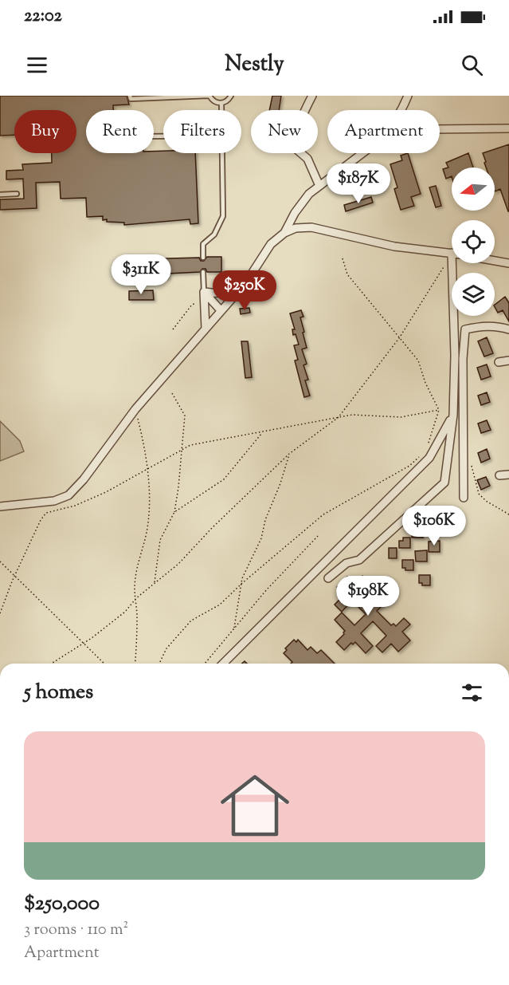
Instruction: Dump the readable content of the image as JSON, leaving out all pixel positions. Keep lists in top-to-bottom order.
{
  "north": "left",
  "page": {
    "status": "22:02",
    "header": "Nestly",
    "chip": [
      "Buy",
      "Rent",
      "Filters",
      "New",
      "Apartment"
    ],
    "price": [
      "$187K",
      "$311K",
      "$250K",
      "$106K",
      "$198K"
    ],
    "heading": "5 homes",
    "list": [
      {
        "name": "$250,000",
        "note": "3 rooms · 110 m² · Apartment"
      }
    ]
  }
}
